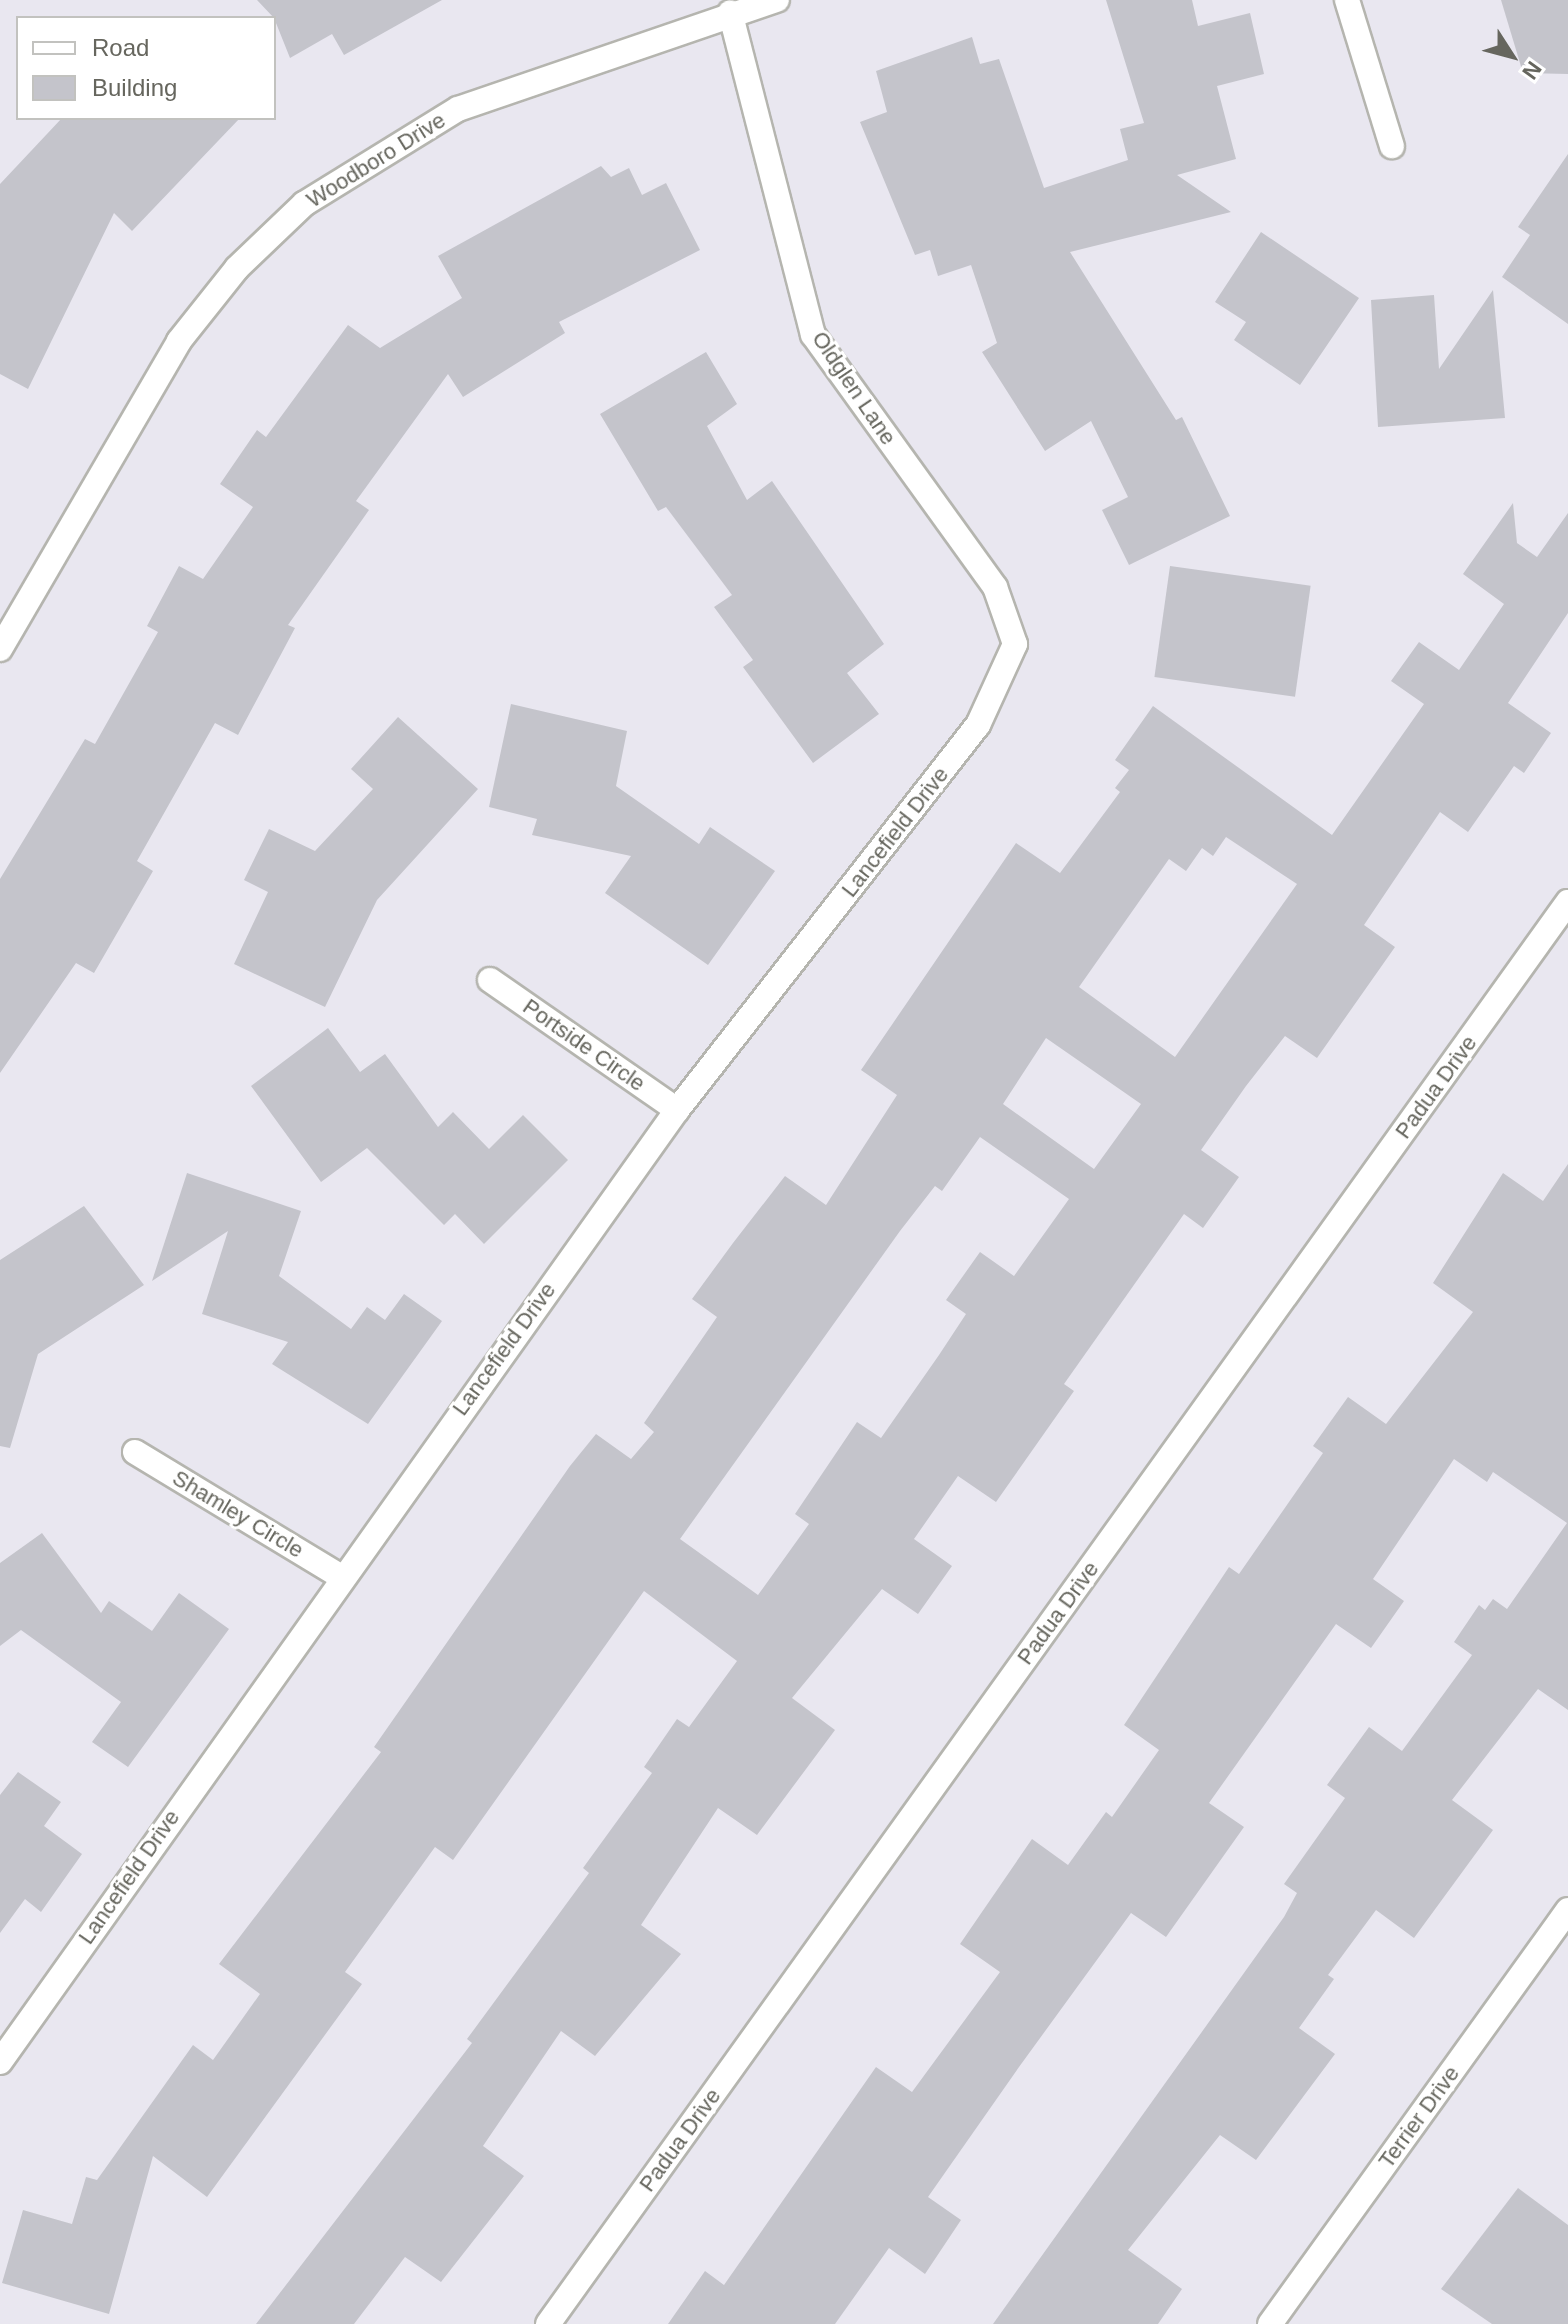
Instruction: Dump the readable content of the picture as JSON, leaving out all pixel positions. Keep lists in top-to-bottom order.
{
  "streets": {
    "street": [
      "Woodboro Drive",
      "Oldglen Lane",
      "Lancefield Drive",
      "Portside Circle",
      "Padua Drive",
      "Shamley Circle",
      "Terrier Drive"
    ]
  },
  "crossings": [
    ["Woodboro Drive", "Oldglen Lane"],
    ["Oldglen Lane", "Lancefield Drive"],
    ["Lancefield Drive", "Portside Circle"],
    ["Lancefield Drive", "Shamley Circle"]
  ],
  "legend": ["Road", "Building"],
  "north": "bottom right"
}
